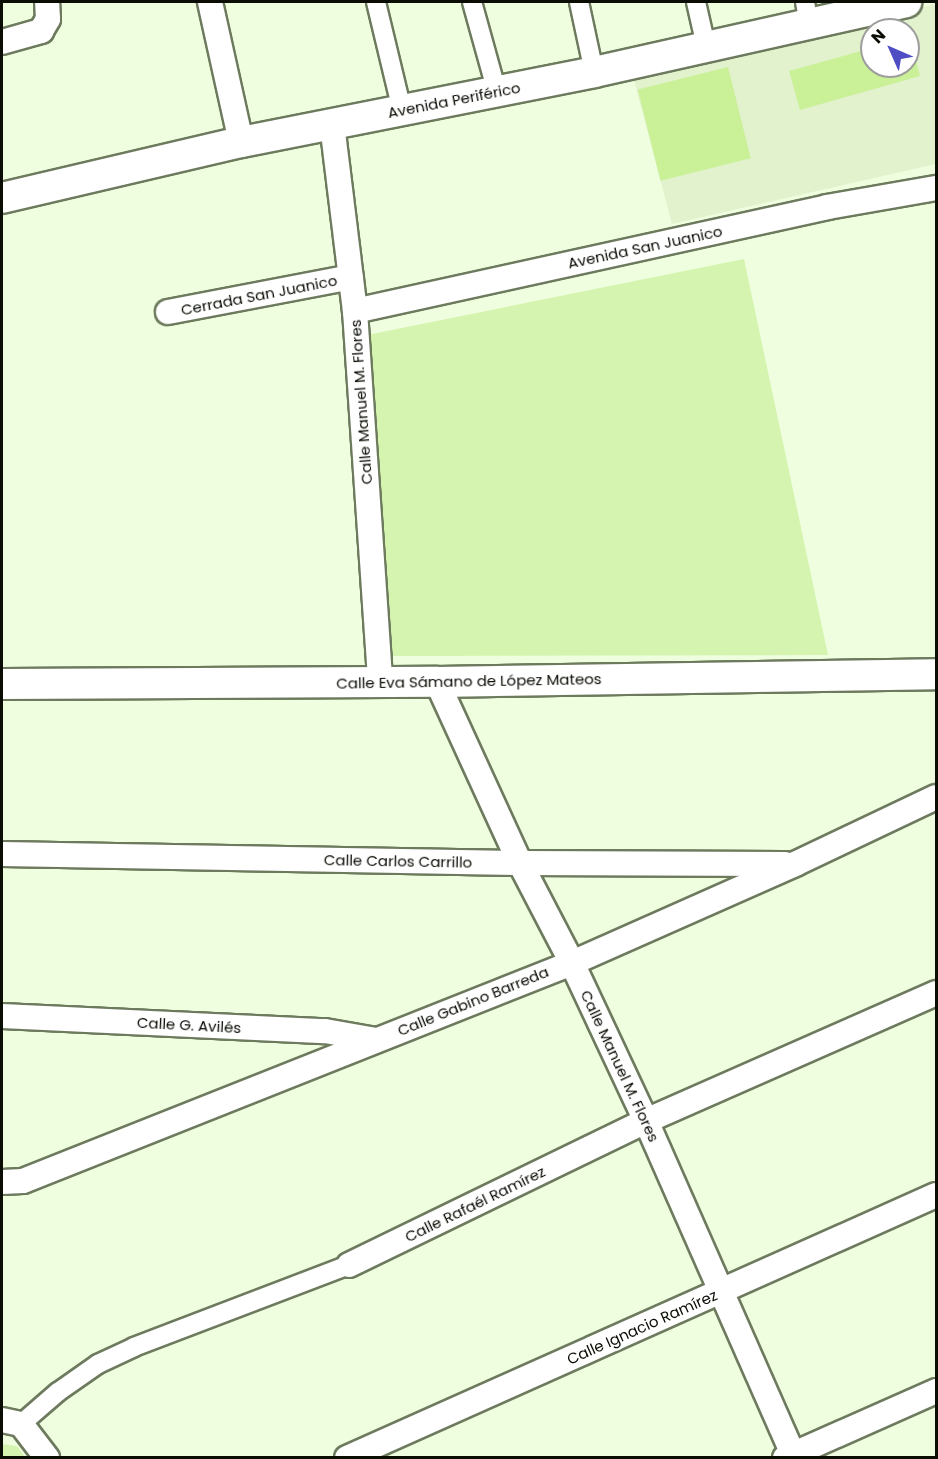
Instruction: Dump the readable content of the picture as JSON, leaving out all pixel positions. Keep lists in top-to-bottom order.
{
  "streets": {
    "street": [
      "Avenida Periférico",
      "Avenida San Juanico",
      "Cerrada San Juanico",
      "Calle Manuel M. Flores",
      "Calle Eva Sámano de López Mateos",
      "Calle Carlos Carrillo",
      "Calle Gabino Barreda",
      "Calle G. Avilés",
      "Calle Rafaél Ramírez",
      "Calle Ignacio Ramírez"
    ]
  },
  "crossings": [
    ["Avenida Periférico", "Calle Manuel M. Flores"],
    ["Avenida San Juanico", "Calle Manuel M. Flores"],
    ["Cerrada San Juanico", "Calle Manuel M. Flores"],
    ["Calle Manuel M. Flores", "Calle Eva Sámano de López Mateos"],
    ["Calle Manuel M. Flores", "Calle Carlos Carrillo"],
    ["Calle Manuel M. Flores", "Calle Gabino Barreda"],
    ["Calle Manuel M. Flores", "Calle Rafaél Ramírez"],
    ["Calle Manuel M. Flores", "Calle Ignacio Ramírez"],
    ["Calle Carlos Carrillo", "Calle Gabino Barreda"],
    ["Calle Gabino Barreda", "Calle G. Avilés"]
  ],
  "north": "top left"
}
